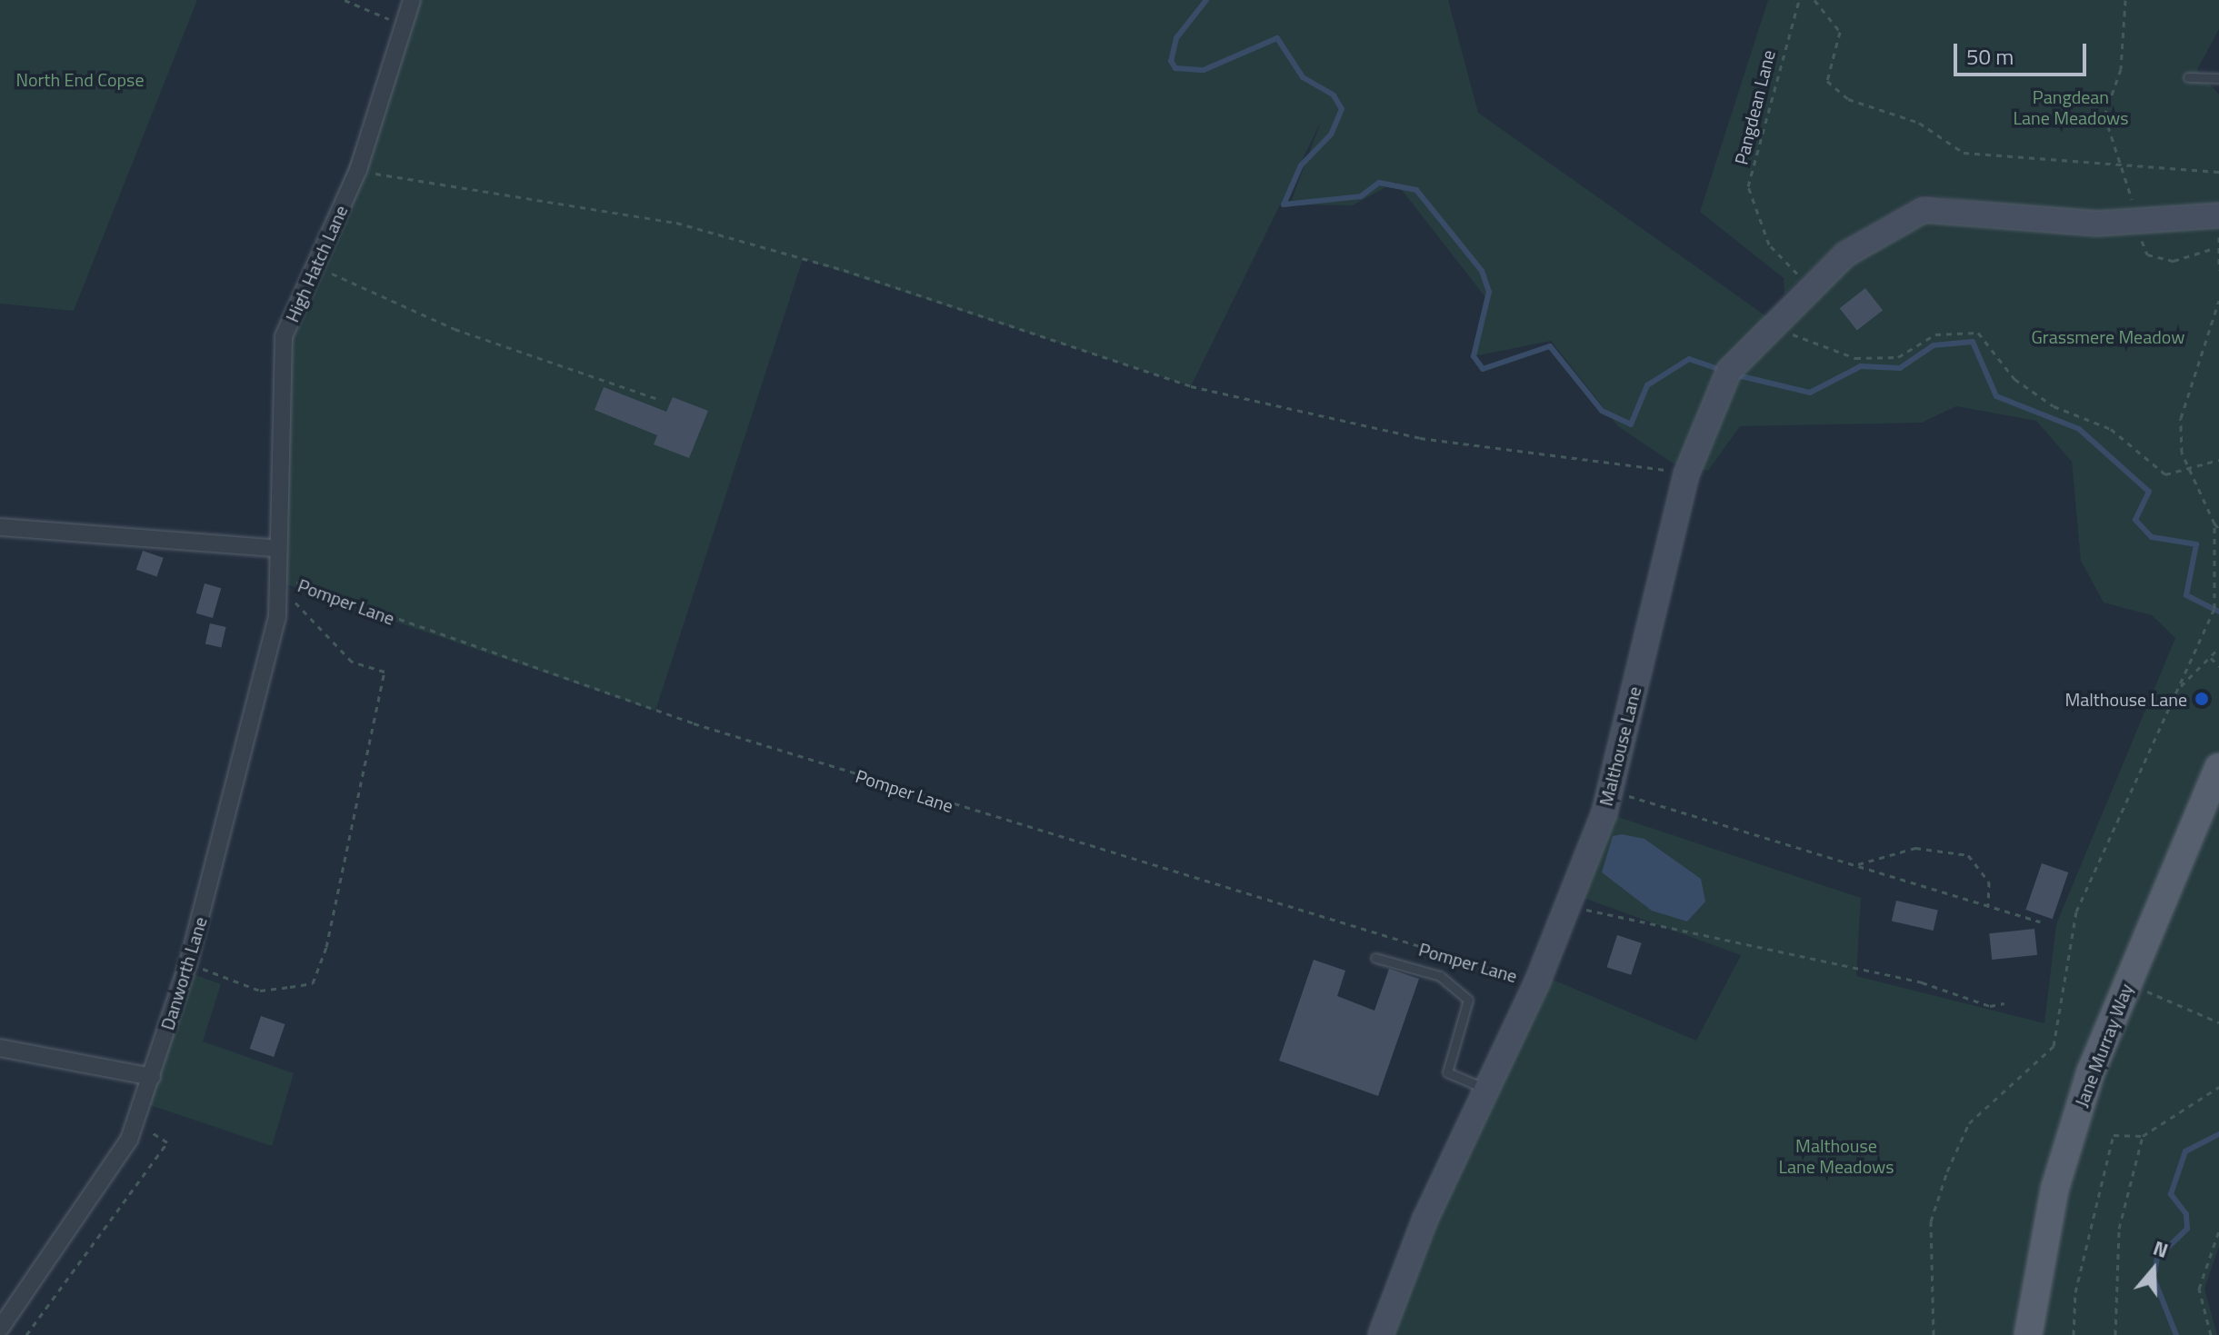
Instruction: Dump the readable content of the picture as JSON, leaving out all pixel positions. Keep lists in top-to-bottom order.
{
  "streets": {
    "main road": ["Jane Murray Way"],
    "street": ["High Hatch Lane", "Malthouse Lane", "Danworth Lane"],
    "path": ["Pangdean Lane", "Pomper Lane"]
  },
  "crossings": [
    ["Pangdean Lane", "Malthouse Lane"],
    ["High Hatch Lane", "Pomper Lane"],
    ["High Hatch Lane", "Danworth Lane"],
    ["Pomper Lane", "Malthouse Lane"],
    ["Pomper Lane", "Danworth Lane"]
  ],
  "parks": [
    "North End Copse",
    "Pangdean Lane Meadows",
    "Grassmere Meadow",
    "Malthouse Lane Meadows"
  ],
  "places": ["Malthouse Lane"],
  "scale_bar": "50 m",
  "north": "top"
}
